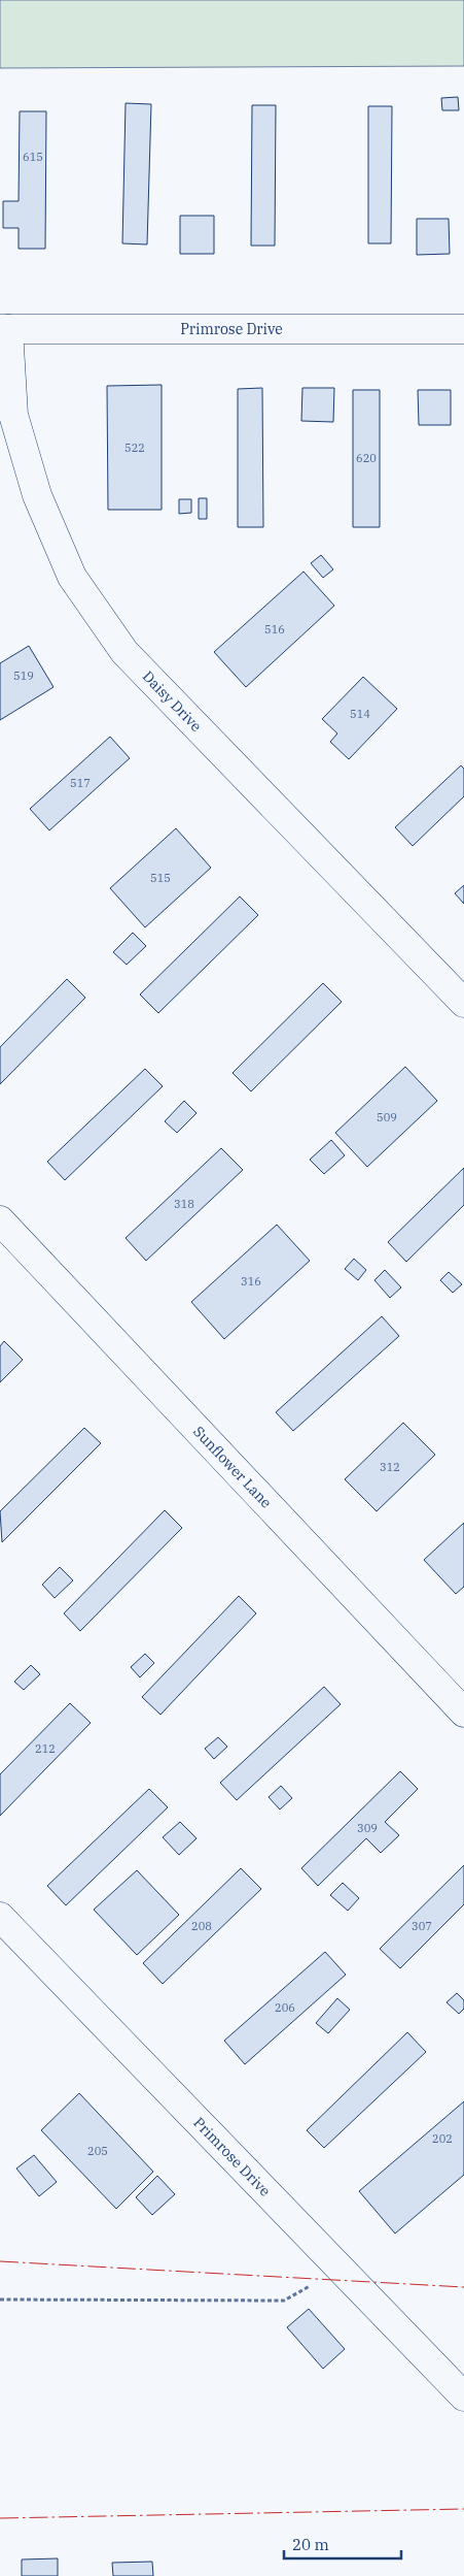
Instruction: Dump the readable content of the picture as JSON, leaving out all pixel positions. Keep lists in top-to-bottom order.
{
  "streets": {
    "street": ["Primrose Drive", "Daisy Drive", "Sunflower Lane"]
  },
  "crossings": [
    ["Primrose Drive", "Daisy Drive"]
  ],
  "house_numbers": [
    "615",
    "522",
    "620",
    "516",
    "519",
    "514",
    "517",
    "515",
    "509",
    "318",
    "316",
    "312",
    "212",
    "309",
    "208",
    "307",
    "206",
    "202",
    "205"
  ],
  "scale_bar": "20 m"
}
